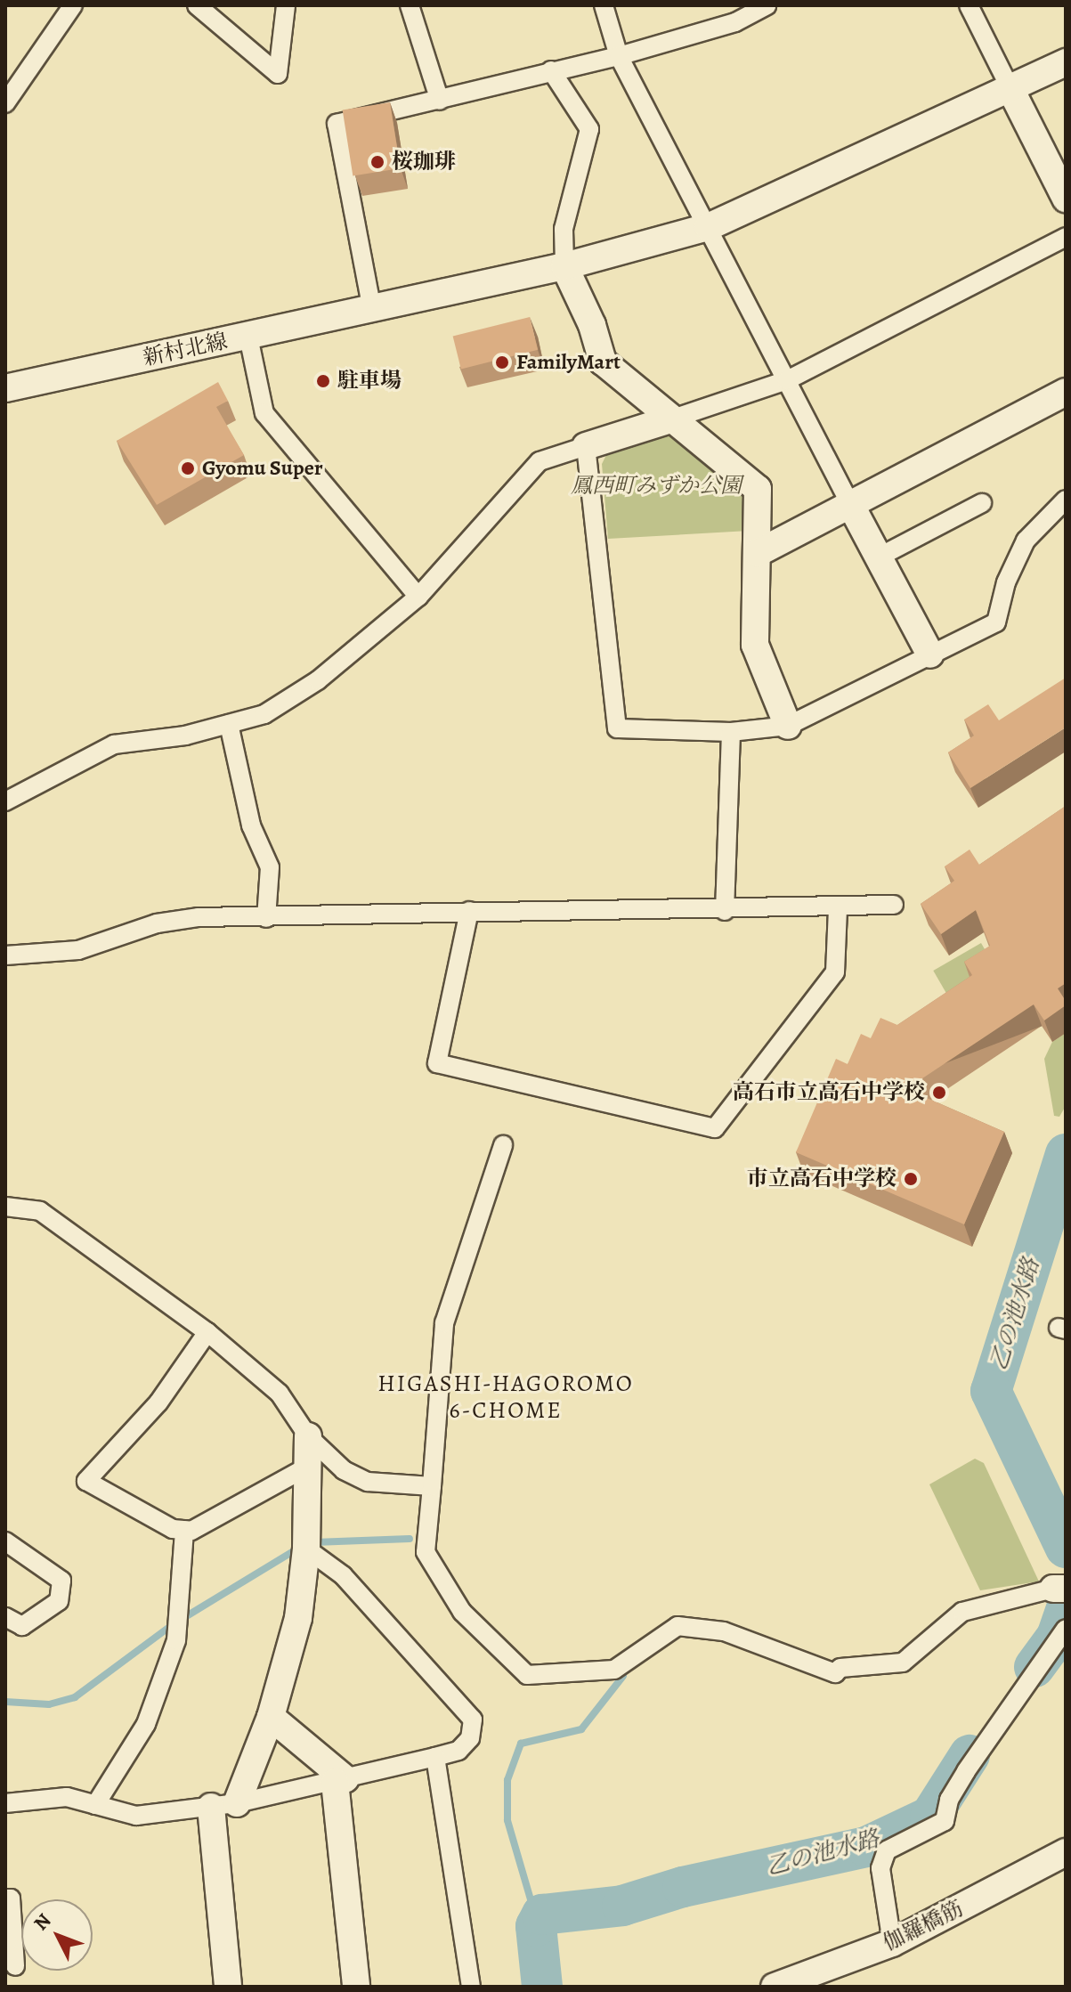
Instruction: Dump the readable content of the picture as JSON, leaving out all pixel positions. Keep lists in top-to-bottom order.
{
  "streets": {
    "street": ["新村北線", "伽羅橋筋"]
  },
  "districts": ["HIGASHI-HAGOROMO 6-CHOME"],
  "water": ["乙の池水路"],
  "parks": ["鳳西町みずか公園"],
  "places": [
    "桜珈琲",
    "FamilyMart",
    "駐車場",
    "Gyomu Super",
    "高石市立高石中学校",
    "市立高石中学校"
  ],
  "north": "top left"
}
